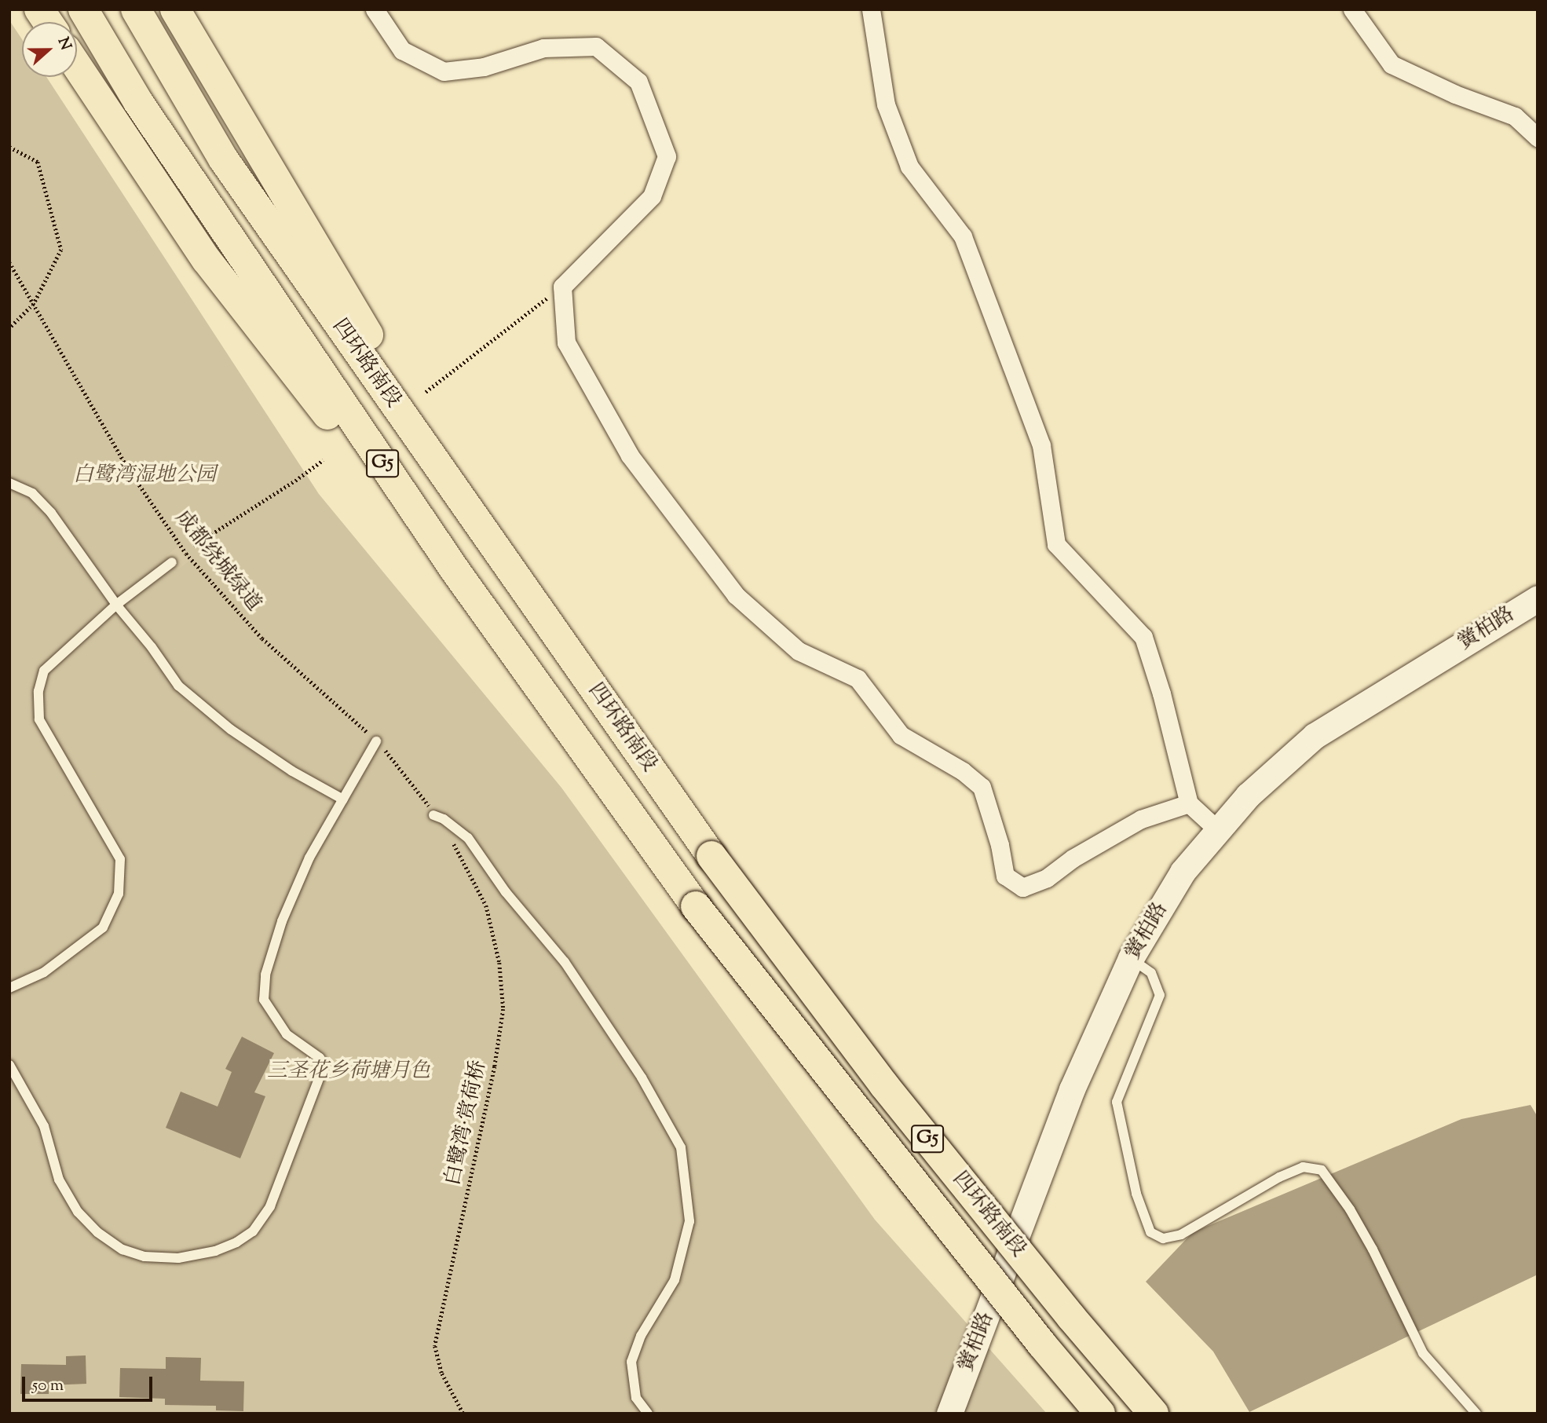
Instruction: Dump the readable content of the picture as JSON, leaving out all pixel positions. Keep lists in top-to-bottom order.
{
  "streets": {
    "highway": ["四环路南段", "G5"],
    "street": ["黉柏路"],
    "path": ["成都绕城绿道", "白鹭湾·赏荷桥"]
  },
  "crossings": [
    ["成都绕城绿道", "白鹭湾·赏荷桥"]
  ],
  "parks": ["白鹭湾湿地公园", "三圣花乡荷塘月色"],
  "scale_bar": "50 m",
  "north": "right"
}
